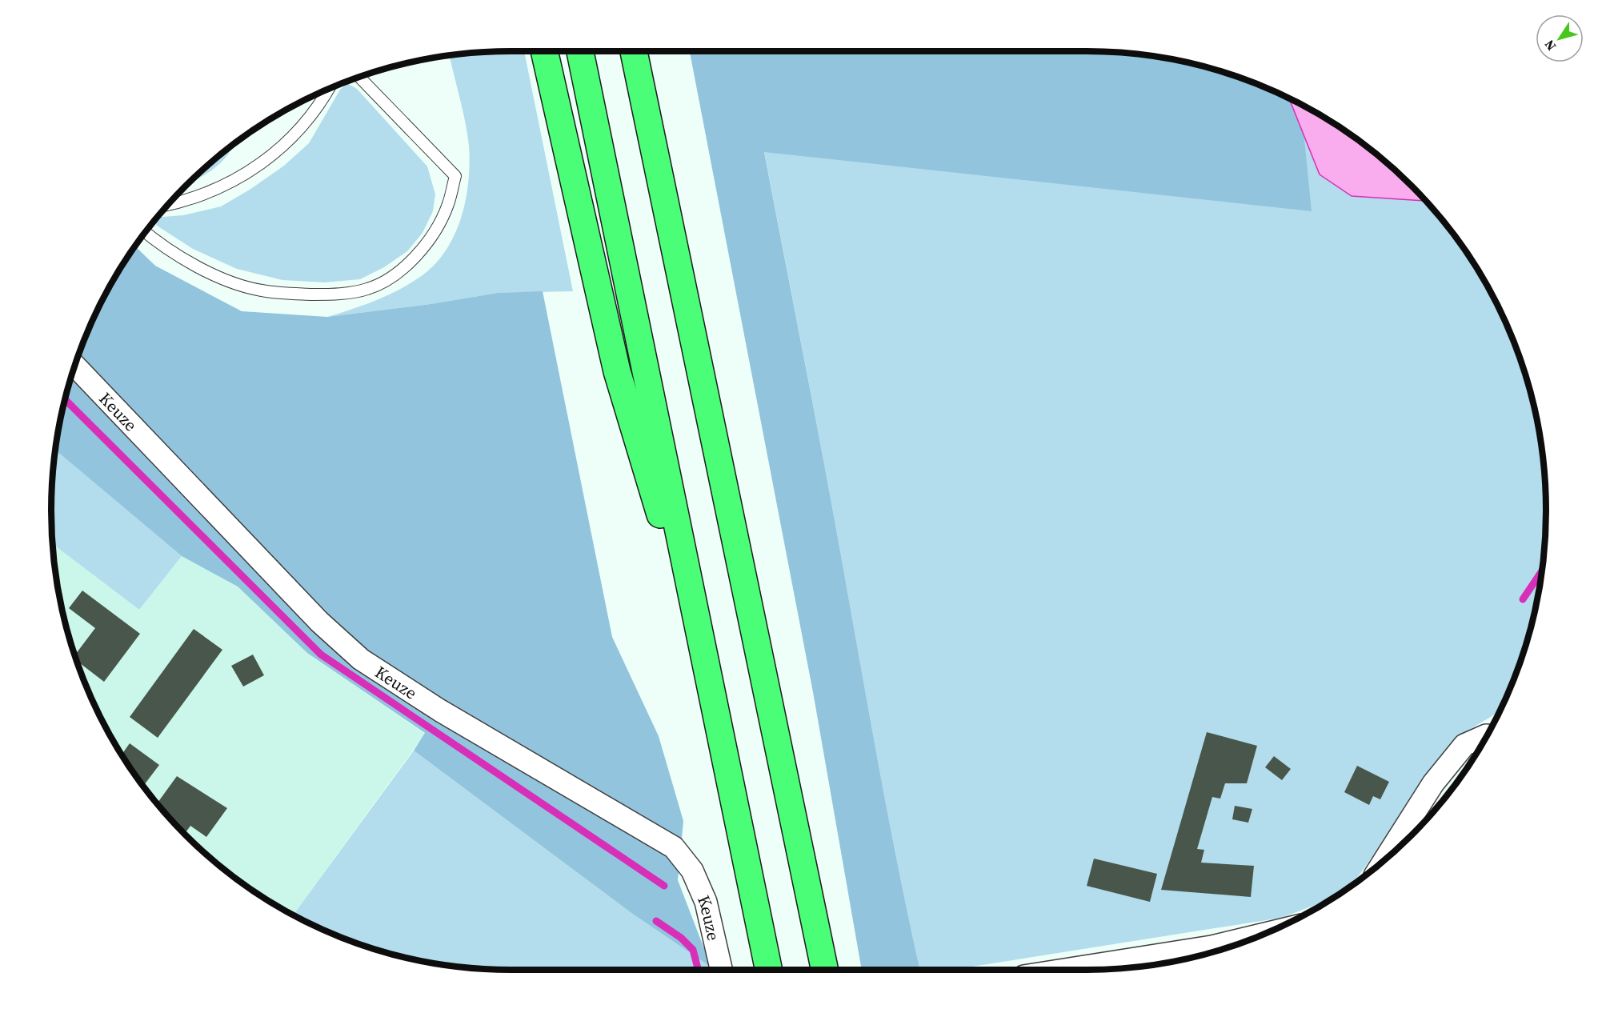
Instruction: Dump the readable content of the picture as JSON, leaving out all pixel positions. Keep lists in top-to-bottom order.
{
  "streets": {
    "street": ["Keuze"]
  },
  "north": "bottom left"
}
